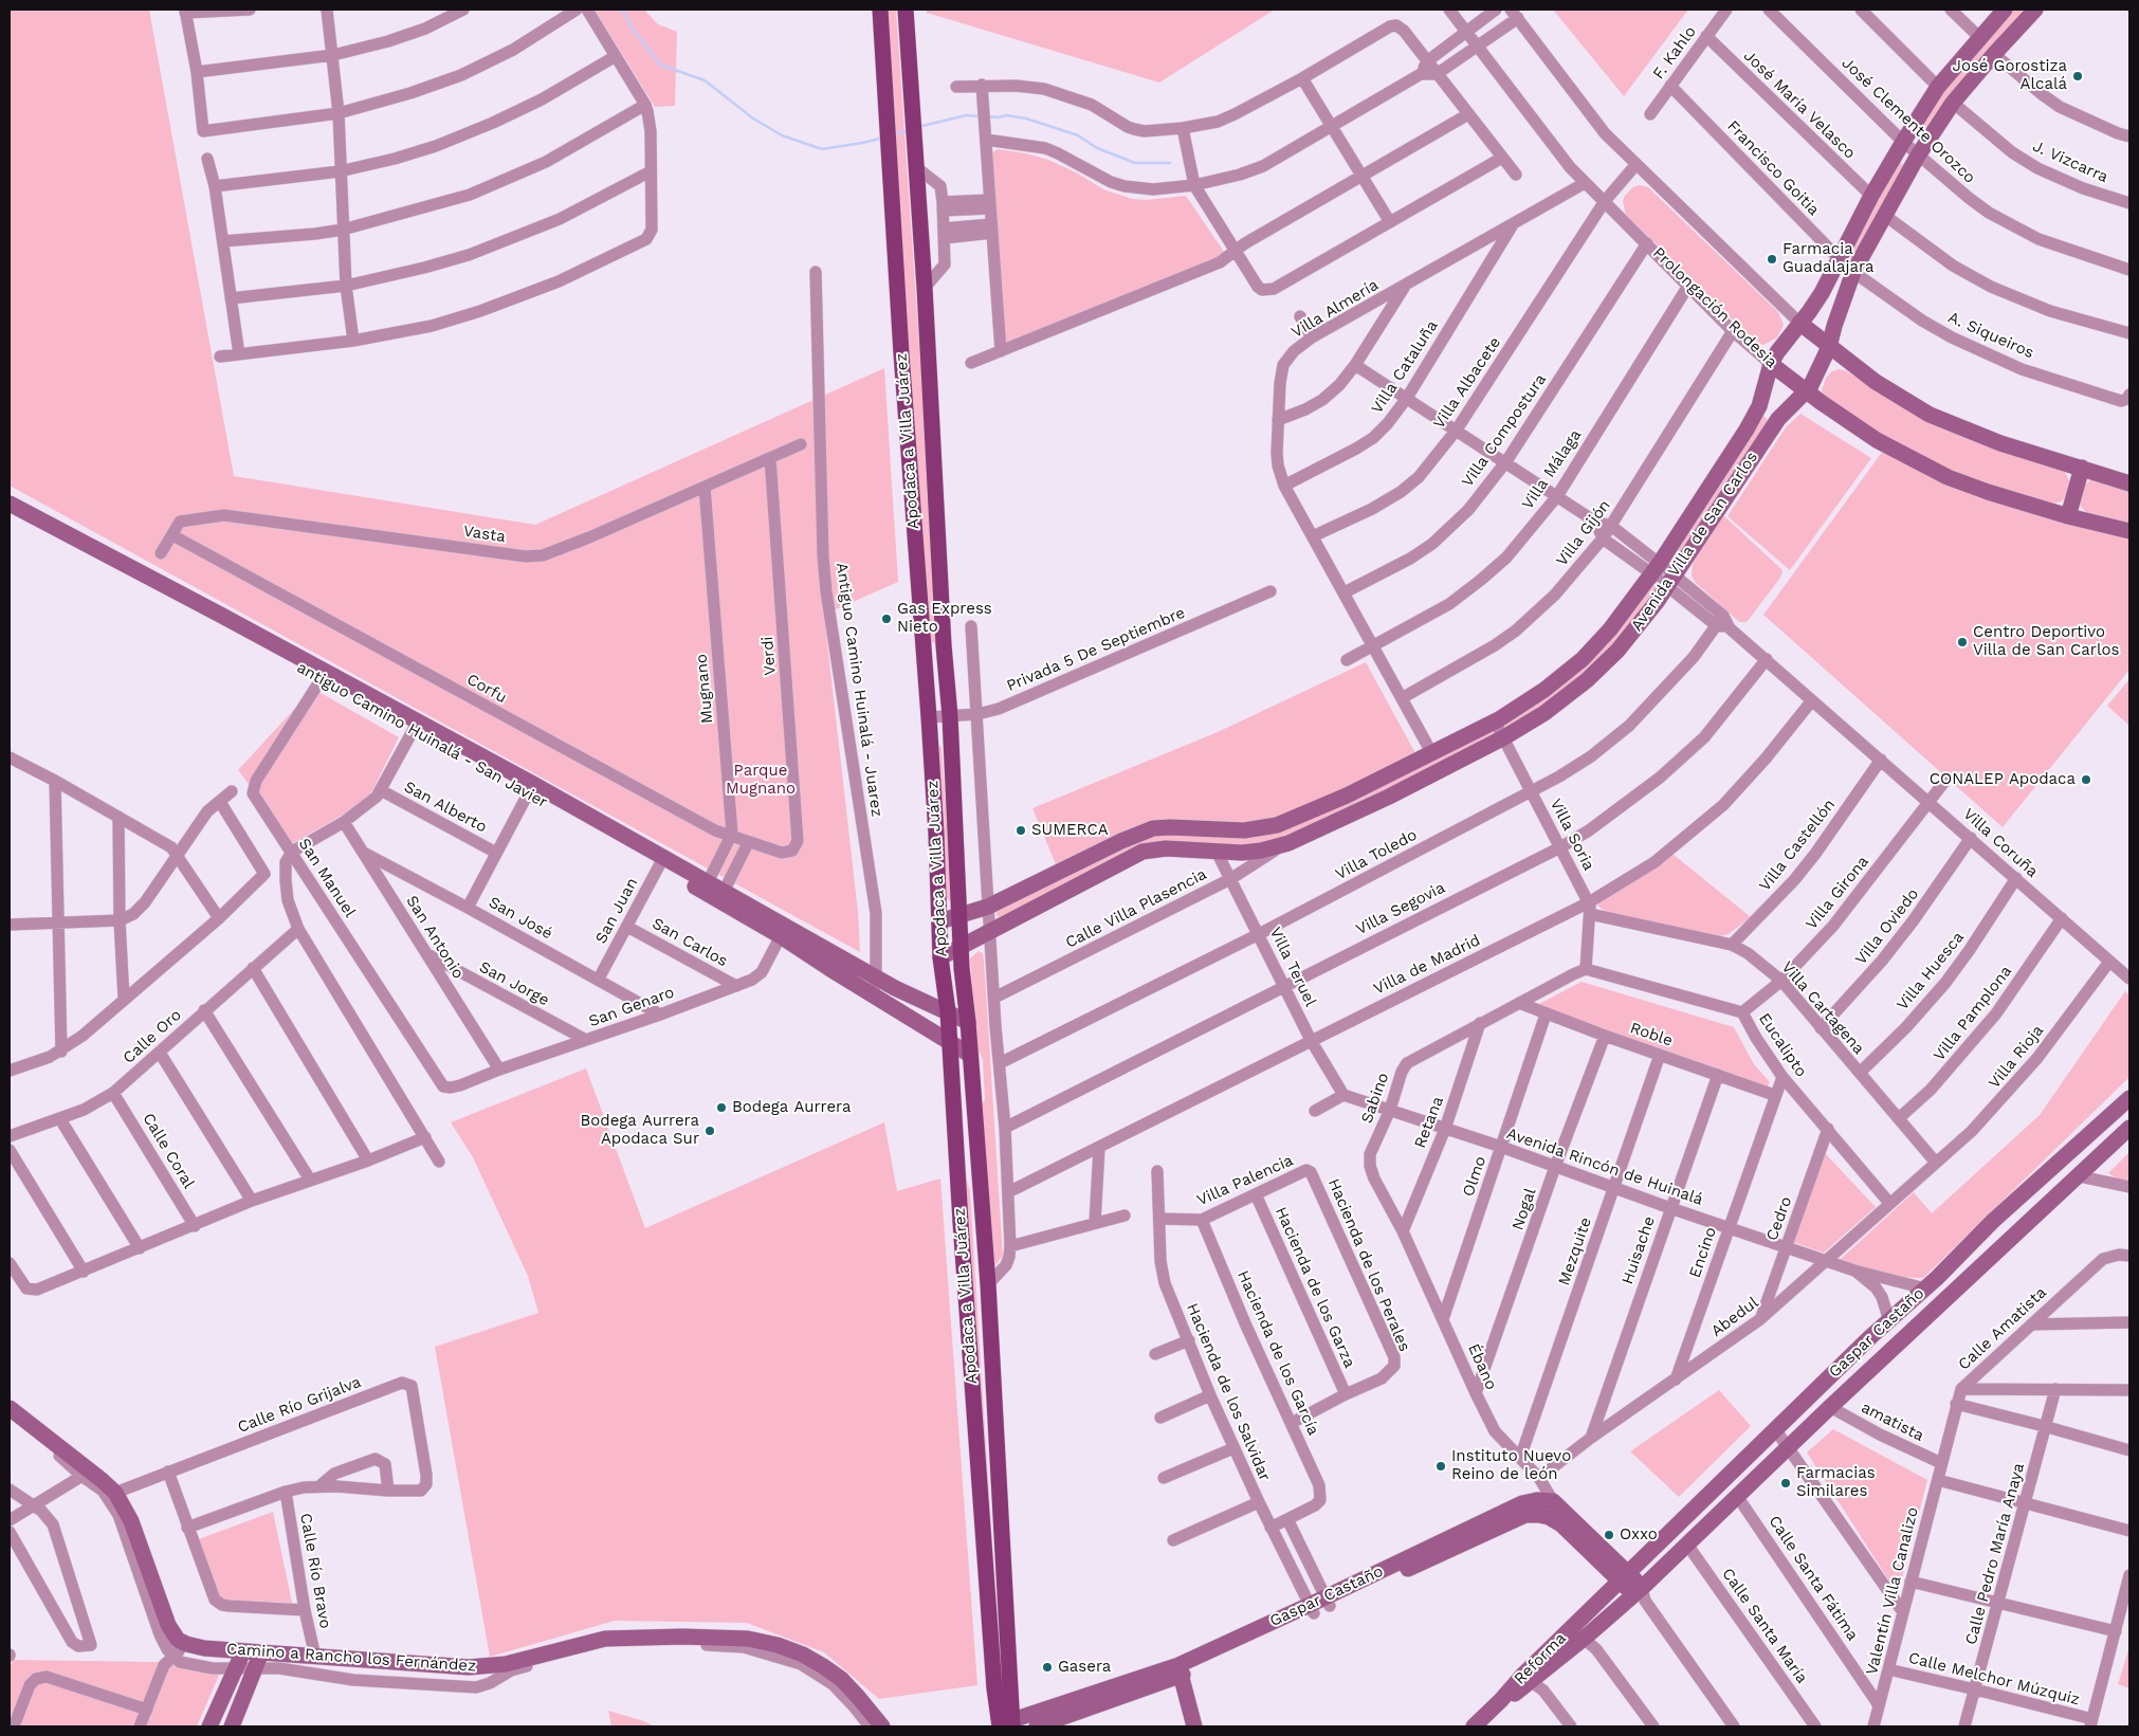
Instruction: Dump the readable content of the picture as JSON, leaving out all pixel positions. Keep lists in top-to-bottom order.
{
  "streets": {
    "main road": ["Apodaca a Villa Juárez"],
    "street": [
      "F. Kahlo",
      "José María Velasco",
      "José Clemente Orozco",
      "J. Vizcarra",
      "Francisco Goitia",
      "Prolongación Rodesia",
      "Villa Almería",
      "A. Siqueiros",
      "Villa Cataluña",
      "Villa Albacete",
      "Villa Compostura",
      "Villa Málaga",
      "Villa Gijón",
      "Vasta",
      "Avenida Villa de San Carlos",
      "Privada 5 De Septiembre",
      "Verdi",
      "Corfu",
      "Mugnano",
      "Antiguo Camino Huinalá - Juarez",
      "antiguo Camino Huinalá - San Javier",
      "San Alberto",
      "Villa Soria",
      "Villa Coruña",
      "Villa Castellón",
      "Villa Toledo",
      "San Manuel",
      "Villa Girona",
      "Calle Villa Plasencia",
      "Villa Segovia",
      "San Juan",
      "San José",
      "Villa Oviedo",
      "San Antonio",
      "San Carlos",
      "Villa de Madrid",
      "Villa Teruel",
      "Villa Huesca",
      "San Jorge",
      "San Genaro",
      "Villa Cartagena",
      "Villa Pamplona",
      "Roble",
      "Calle Oro",
      "Eucalipto",
      "Villa Rioja",
      "Sabino",
      "Retana",
      "Calle Coral",
      "Avenida Rincón de Huinalá",
      "Olmo",
      "Villa Palencia",
      "Nogal",
      "Cedro",
      "Huisache",
      "Mezquite",
      "Encino",
      "Hacienda de los Perales",
      "Hacienda de los Garza",
      "Abedul",
      "Calle Amatista",
      "Gaspar Castaño",
      "Hacienda de los García",
      "Ébano",
      "Hacienda de los Salvidar",
      "Calle Río Grijalva",
      "amatista",
      "Calle Pedro María Anaya",
      "Calle Río Bravo",
      "Calle Santa Fátima",
      "Valentín Villa Canalizo",
      "Calle Santa María",
      "Camino a Rancho los Fernández",
      "Reforma",
      "Calle Melchor Múzquiz"
    ]
  },
  "crossings": [
    ["F. Kahlo", "José María Velasco"],
    ["F. Kahlo", "Francisco Goitia"],
    ["José María Velasco", "Avenida Villa de San Carlos"],
    ["José Clemente Orozco", "Avenida Villa de San Carlos"],
    ["J. Vizcarra", "Avenida Villa de San Carlos"],
    ["Francisco Goitia", "A. Siqueiros"],
    ["Francisco Goitia", "Avenida Villa de San Carlos"],
    ["Prolongación Rodesia", "Villa Almería"],
    ["Prolongación Rodesia", "Villa Albacete"],
    ["Prolongación Rodesia", "Villa Compostura"],
    ["Prolongación Rodesia", "Villa Málaga"],
    ["Prolongación Rodesia", "Villa Gijón"],
    ["Prolongación Rodesia", "Avenida Villa de San Carlos"],
    ["Villa Almería", "Villa Cataluña"],
    ["Villa Almería", "Villa Albacete"],
    ["Villa Almería", "Villa Compostura"],
    ["Villa Almería", "Villa Málaga"],
    ["Villa Almería", "Villa Gijón"],
    ["Villa Almería", "Avenida Villa de San Carlos"],
    ["A. Siqueiros", "Avenida Villa de San Carlos"],
    ["Villa Cataluña", "Villa Coruña"],
    ["Villa Albacete", "Villa Coruña"],
    ["Villa Compostura", "Villa Coruña"],
    ["Apodaca a Villa Juárez", "Avenida Villa de San Carlos"],
    ["Apodaca a Villa Juárez", "Privada 5 De Septiembre"],
    ["Apodaca a Villa Juárez", "Gaspar Castaño"],
    ["Villa Málaga", "Villa Coruña"],
    ["Villa Gijón", "Villa Coruña"],
    ["Vasta", "Verdi"],
    ["Vasta", "Corfu"],
    ["Vasta", "Mugnano"],
    ["Avenida Villa de San Carlos", "Villa Soria"],
    ["Avenida Villa de San Carlos", "Villa Coruña"],
    ["Avenida Villa de San Carlos", "Calle Villa Plasencia"],
    ["Avenida Villa de San Carlos", "Villa Teruel"],
    ["Verdi", "Corfu"],
    ["Corfu", "Mugnano"],
    ["antiguo Camino Huinalá - San Javier", "San Manuel"],
    ["Villa Soria", "Villa Toledo"],
    ["Villa Soria", "Villa Segovia"],
    ["Villa Soria", "Villa de Madrid"],
    ["Villa Soria", "Villa Cartagena"],
    ["Villa Coruña", "Villa Castellón"],
    ["Villa Coruña", "Villa Toledo"],
    ["Villa Coruña", "Villa Girona"],
    ["Villa Coruña", "Villa Segovia"],
    ["Villa Coruña", "Villa Oviedo"],
    ["Villa Coruña", "Villa de Madrid"],
    ["Villa Coruña", "Villa Huesca"],
    ["Villa Coruña", "Villa Pamplona"],
    ["Villa Coruña", "Villa Rioja"],
    ["Villa Castellón", "Villa Cartagena"],
    ["Villa Toledo", "Villa Teruel"],
    ["San Manuel", "San Genaro"],
    ["Villa Girona", "Villa Cartagena"],
    ["Villa Girona", "Eucalipto"],
    ["Calle Villa Plasencia", "Villa Teruel"],
    ["Villa Segovia", "Villa Teruel"],
    ["San Juan", "San José"],
    ["San Juan", "San Carlos"],
    ["San José", "San Antonio"],
    ["San José", "San Genaro"],
    ["Villa Oviedo", "Villa Cartagena"],
    ["San Antonio", "San Jorge"],
    ["San Antonio", "San Genaro"],
    ["San Carlos", "San Genaro"],
    ["Villa de Madrid", "Villa Teruel"],
    ["Villa de Madrid", "Villa Cartagena"],
    ["Villa Teruel", "Avenida Rincón de Huinalá"],
    ["Villa Huesca", "Villa Cartagena"],
    ["San Jorge", "San Genaro"],
    ["Villa Cartagena", "Villa Pamplona"],
    ["Villa Cartagena", "Villa Rioja"],
    ["Villa Cartagena", "Abedul"],
    ["Roble", "Sabino"],
    ["Roble", "Olmo"],
    ["Roble", "Nogal"],
    ["Roble", "Huisache"],
    ["Roble", "Mezquite"],
    ["Roble", "Encino"],
    ["Calle Oro", "Calle Coral"],
    ["Eucalipto", "Cedro"],
    ["Eucalipto", "Encino"],
    ["Eucalipto", "Abedul"],
    ["Villa Rioja", "Abedul"],
    ["Sabino", "Retana"],
    ["Sabino", "Avenida Rincón de Huinalá"],
    ["Sabino", "Ébano"],
    ["Retana", "Avenida Rincón de Huinalá"],
    ["Retana", "Ébano"],
    ["Avenida Rincón de Huinalá", "Olmo"],
    ["Avenida Rincón de Huinalá", "Nogal"],
    ["Avenida Rincón de Huinalá", "Cedro"],
    ["Avenida Rincón de Huinalá", "Huisache"],
    ["Avenida Rincón de Huinalá", "Mezquite"],
    ["Avenida Rincón de Huinalá", "Encino"],
    ["Avenida Rincón de Huinalá", "Abedul"],
    ["Avenida Rincón de Huinalá", "Gaspar Castaño"],
    ["Olmo", "Ébano"],
    ["Villa Palencia", "Hacienda de los Perales"],
    ["Villa Palencia", "Hacienda de los Garza"],
    ["Villa Palencia", "Hacienda de los García"],
    ["Villa Palencia", "Hacienda de los Salvidar"],
    ["Nogal", "Ébano"],
    ["Cedro", "Abedul"],
    ["Huisache", "Abedul"],
    ["Mezquite", "Ébano"],
    ["Encino", "Abedul"],
    ["Hacienda de los Perales", "Hacienda de los Garza"],
    ["Abedul", "Ébano"],
    ["Calle Amatista", "amatista"],
    ["Calle Amatista", "Valentín Villa Canalizo"],
    ["Gaspar Castaño", "Ébano"],
    ["Gaspar Castaño", "Hacienda de los Salvidar"],
    ["Gaspar Castaño", "amatista"],
    ["Gaspar Castaño", "Calle Santa Fátima"],
    ["Gaspar Castaño", "Calle Santa María"],
    ["Gaspar Castaño", "Reforma"],
    ["amatista", "Valentín Villa Canalizo"],
    ["Calle Pedro María Anaya", "Calle Melchor Múzquiz"],
    ["Calle Río Bravo", "Camino a Rancho los Fernández"],
    ["Calle Santa Fátima", "Valentín Villa Canalizo"],
    ["Valentín Villa Canalizo", "Calle Melchor Múzquiz"]
  ],
  "parks": ["Parque Mugnano"],
  "places": [
    "José Gorostiza Alcalá",
    "Farmacia Guadalajara",
    "Gas Express Nieto",
    "Centro Deportivo Villa de San Carlos",
    "CONALEP Apodaca",
    "SUMERCA",
    "Bodega Aurrera",
    "Bodega Aurrera Apodaca Sur",
    "Instituto Nuevo Reino de león",
    "Farmacias Similares",
    "Oxxo",
    "Gasera"
  ]
}
